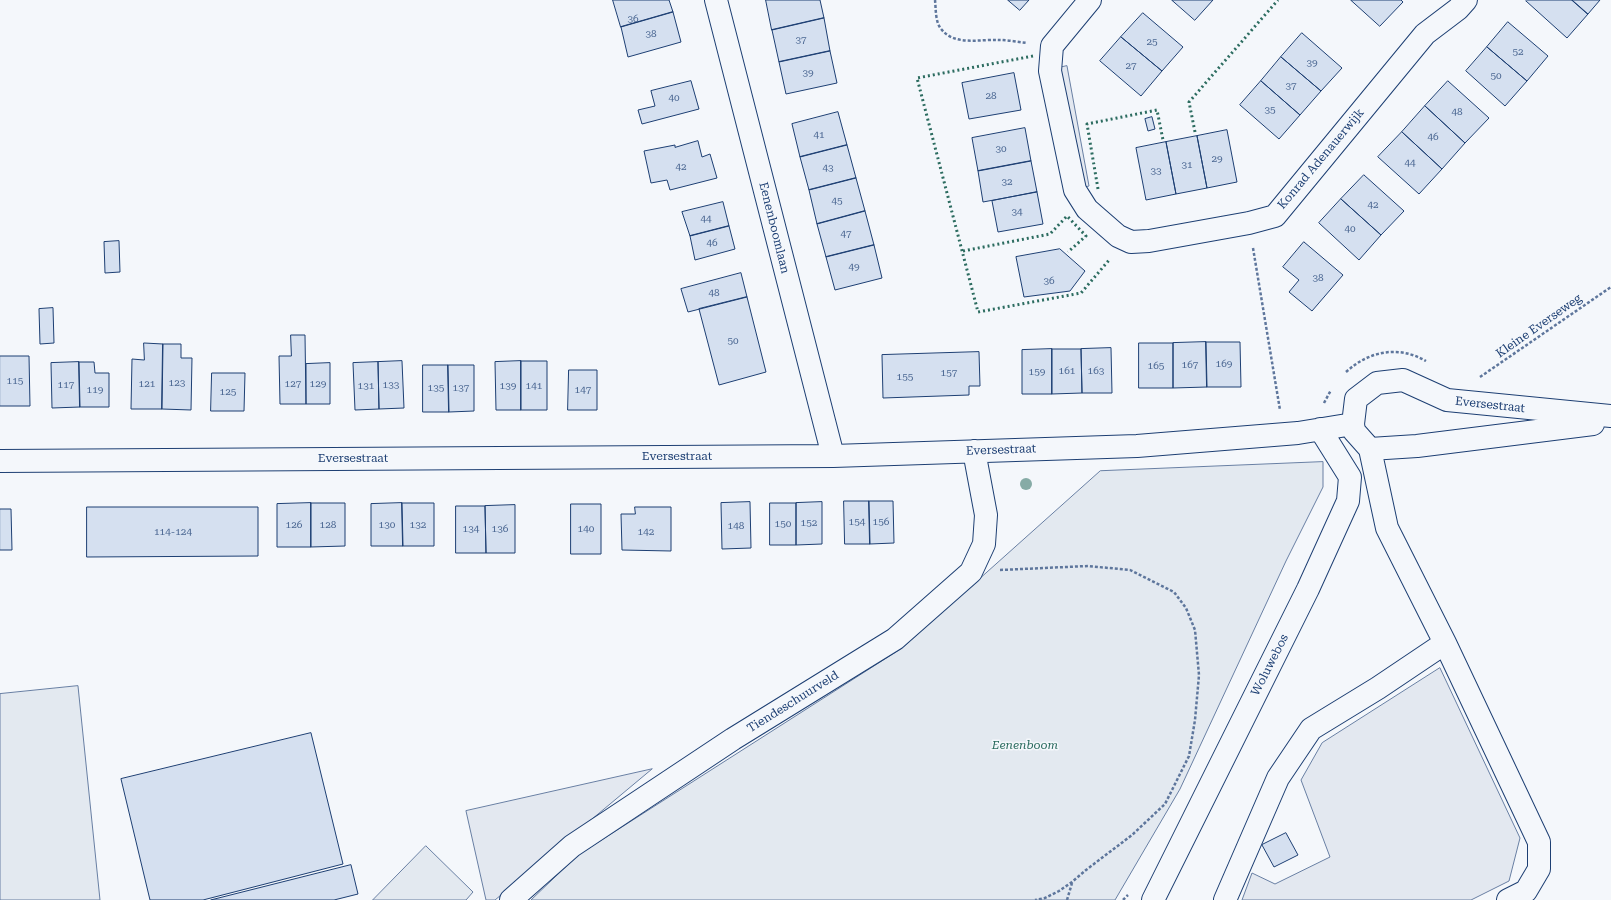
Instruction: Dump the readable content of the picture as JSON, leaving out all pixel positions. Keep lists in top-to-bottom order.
{
  "streets": {
    "street": [
      "Konrad Adenauerwijk",
      "Eenenboomlaan",
      "Eversestraat",
      "Woluwebos",
      "Tiendeschuurveld"
    ],
    "path": ["Kleine Everseweg"]
  },
  "crossings": [
    ["Eenenboomlaan", "Eversestraat"],
    ["Eversestraat", "Woluwebos"],
    ["Eversestraat", "Tiendeschuurveld"]
  ],
  "parks": ["Eenenboom"],
  "house_numbers": [
    "36",
    "38",
    "37",
    "25",
    "52",
    "39",
    "27",
    "39",
    "50",
    "37",
    "28",
    "40",
    "35",
    "48",
    "41",
    "46",
    "30",
    "29",
    "44",
    "31",
    "42",
    "43",
    "33",
    "32",
    "45",
    "42",
    "34",
    "44",
    "40",
    "47",
    "46",
    "49",
    "38",
    "36",
    "48",
    "50",
    "169",
    "167",
    "165",
    "161",
    "163",
    "159",
    "157",
    "155",
    "115",
    "123",
    "121",
    "127",
    "129",
    "117",
    "133",
    "131",
    "139",
    "141",
    "135",
    "137",
    "119",
    "147",
    "125",
    "154",
    "156",
    "152",
    "150",
    "126",
    "128",
    "130",
    "132",
    "148",
    "134",
    "136",
    "140",
    "114-124",
    "142"
  ]
}
